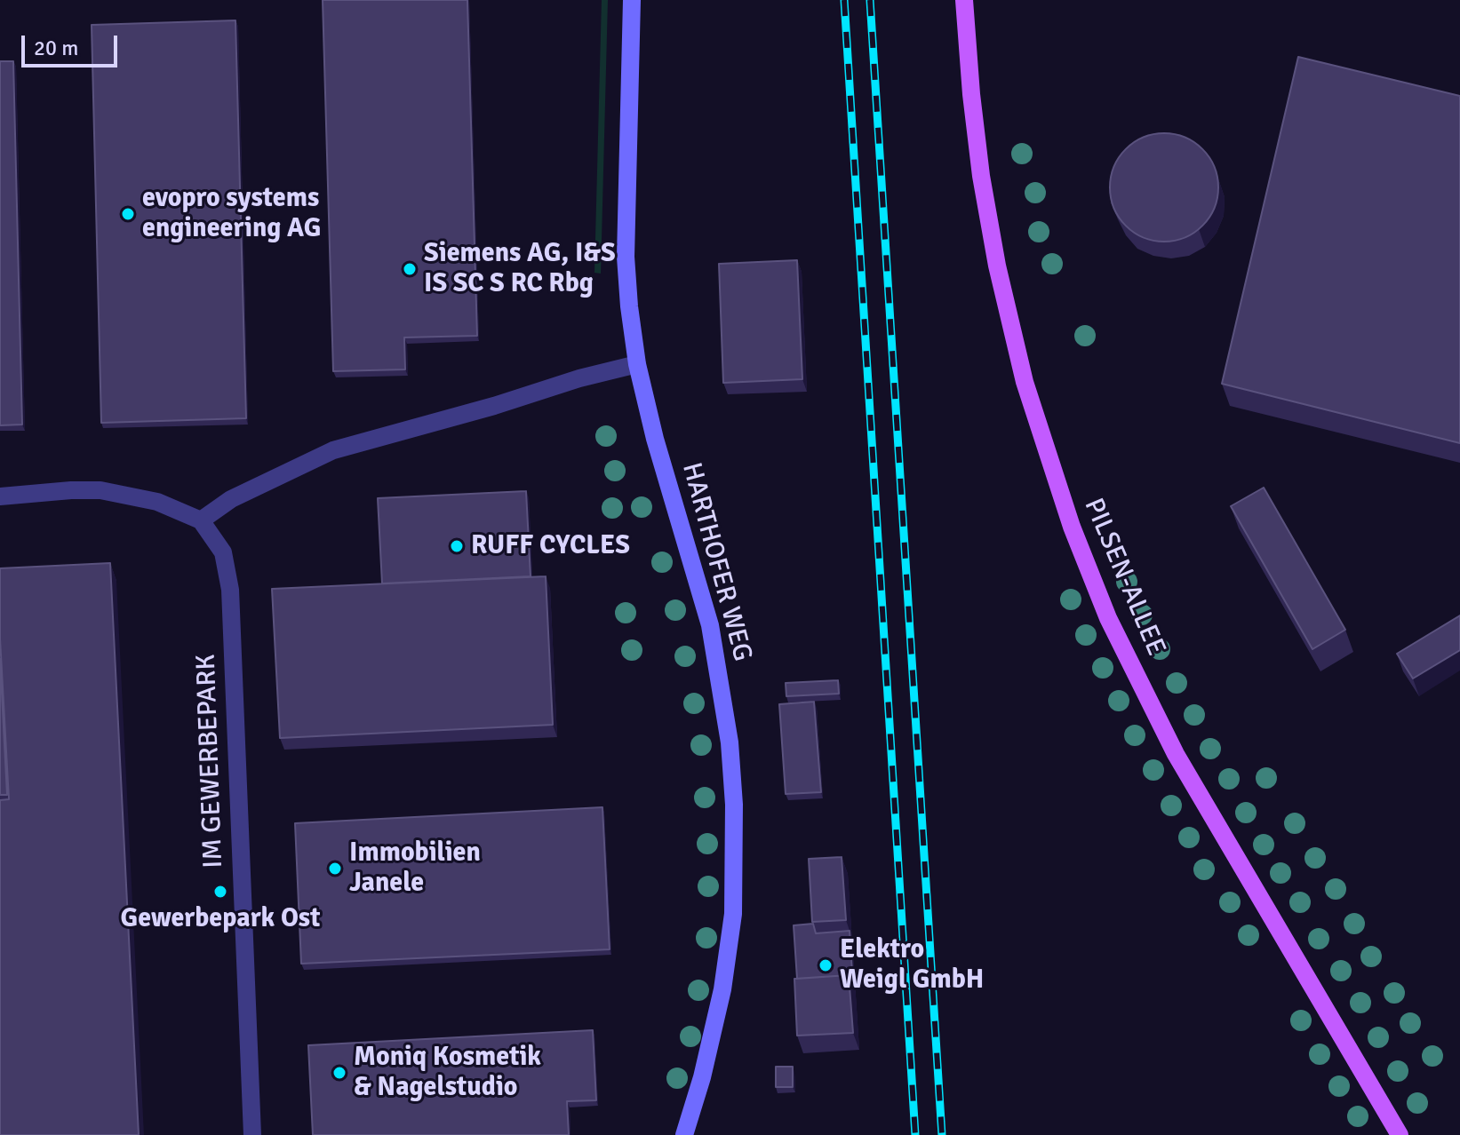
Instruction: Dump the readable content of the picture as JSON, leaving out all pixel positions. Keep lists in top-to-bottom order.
{
  "streets": {
    "main road": ["PILSEN-ALLEE"],
    "street": ["HARTHOFER WEG", "IM GEWERBEPARK"]
  },
  "places": [
    "evopro systems engineering AG",
    "Siemens AG, I&S IS SC S RC Rbg",
    "RUFF CYCLES",
    "Immobilien Janele",
    "Gewerbepark Ost",
    "Elektro Weigl GmbH",
    "Moniq Kosmetik & Nagelstudio"
  ],
  "scale_bar": "20 m"
}
